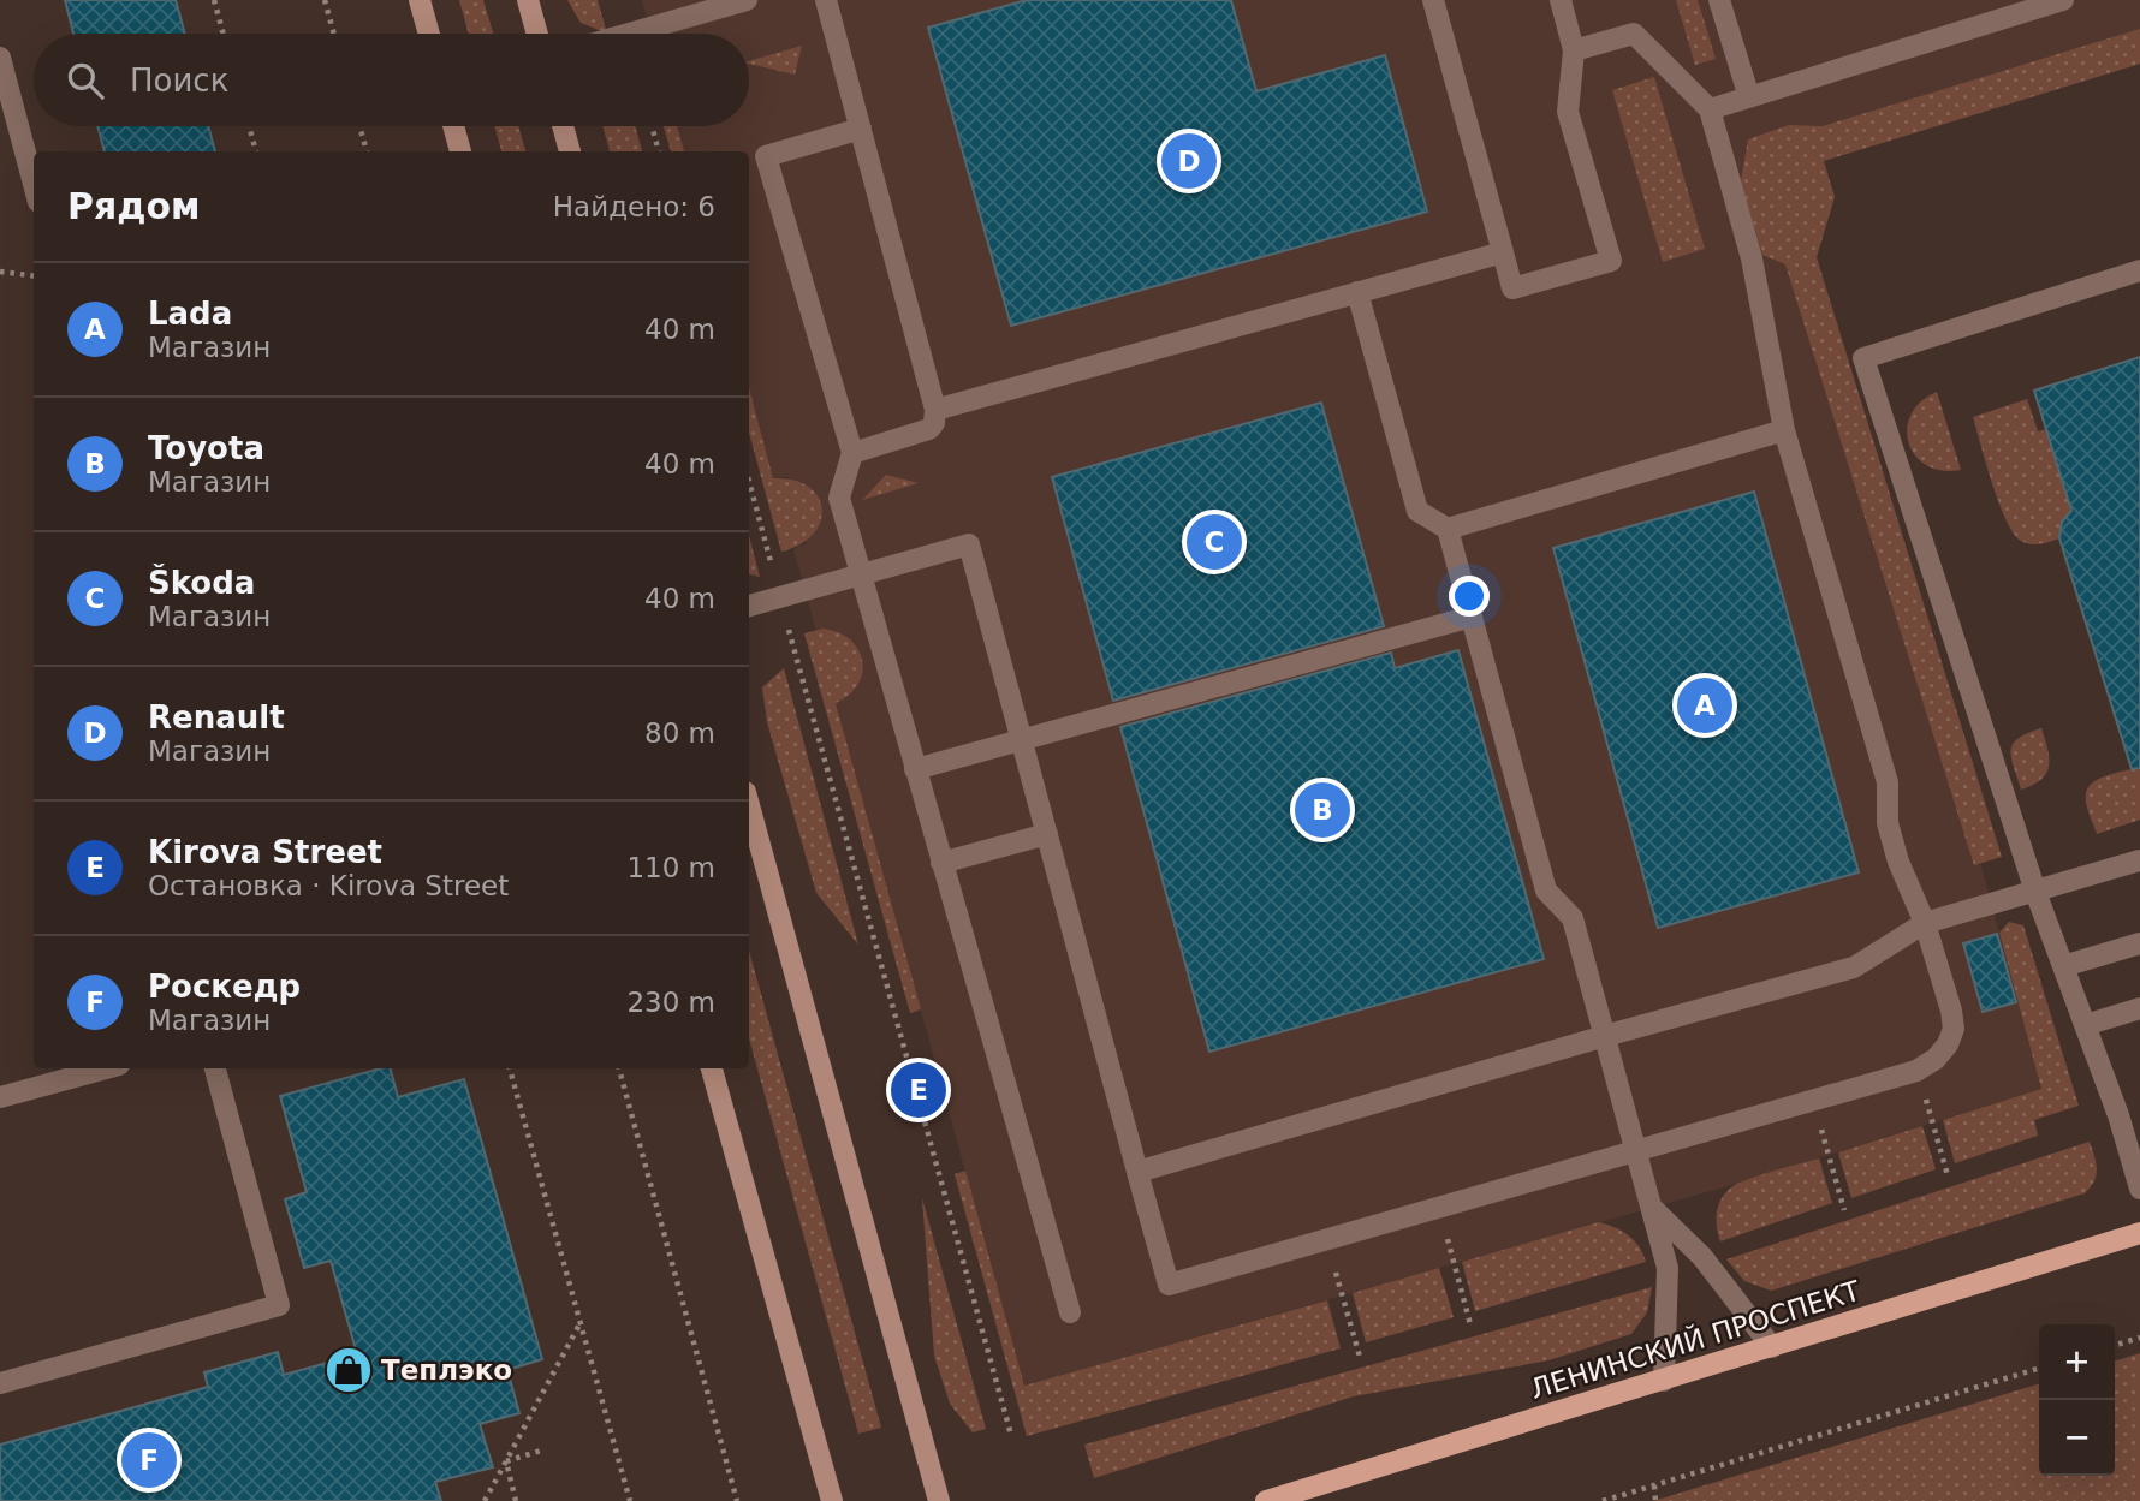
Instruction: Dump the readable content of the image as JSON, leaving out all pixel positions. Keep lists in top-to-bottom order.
{
  "streets": {
    "main road": ["ЛЕНИНСКИЙ ПРОСПЕКТ"]
  },
  "places": {
    "shop": ["Теплэко"]
  },
  "page": {
    "search": "Поиск",
    "pins": [
      "D",
      "C",
      "A",
      "B",
      "E",
      "F"
    ],
    "heading": ["Рядом", "Найдено: 6"],
    "list": [
      {
        "mark": "A",
        "name": "Lada",
        "note": "Магазин",
        "value": "40 m"
      },
      {
        "mark": "B",
        "name": "Toyota",
        "note": "Магазин",
        "value": "40 m"
      },
      {
        "mark": "C",
        "name": "Škoda",
        "note": "Магазин",
        "value": "40 m"
      },
      {
        "mark": "D",
        "name": "Renault",
        "note": "Магазин",
        "value": "80 m"
      },
      {
        "mark": "E",
        "name": "Kirova Street",
        "note": "Остановка · Kirova Street",
        "value": "110 m"
      },
      {
        "mark": "F",
        "name": "Роскедр",
        "note": "Магазин",
        "value": "230 m"
      }
    ],
    "map_buttons": ["+", "−"]
  }
}
